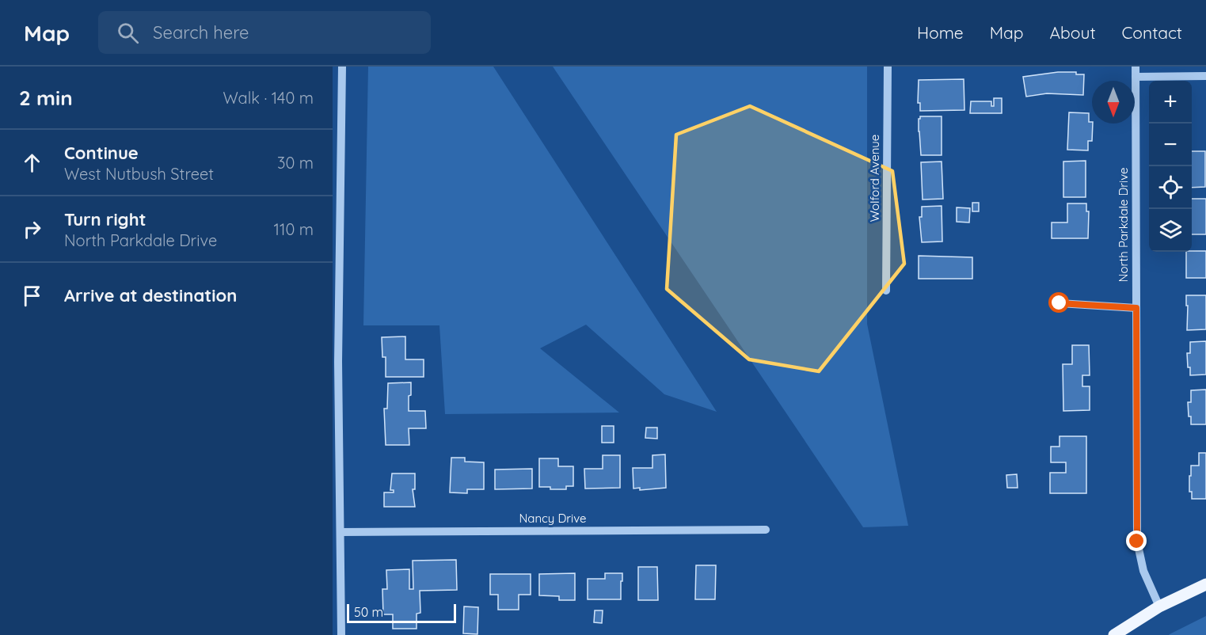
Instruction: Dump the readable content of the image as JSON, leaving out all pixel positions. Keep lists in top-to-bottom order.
{
  "streets": {
    "street": ["Wolford Avenue", "North Parkdale Drive", "Nancy Drive"]
  },
  "scale_bar": "50 m",
  "north": "bottom",
  "page": {
    "header": "Map",
    "search": "Search here",
    "nav": [
      "Home",
      "Map",
      "About",
      "Contact"
    ],
    "heading": ["2 min", "Walk · 140 m"],
    "map_buttons": ["+", "−"],
    "list": [
      ["Continue", "West Nutbush Street", "30 m"],
      ["Turn right", "North Parkdale Drive", "110 m"],
      "Arrive at destination"
    ],
    "scale": "50 m"
  }
}
